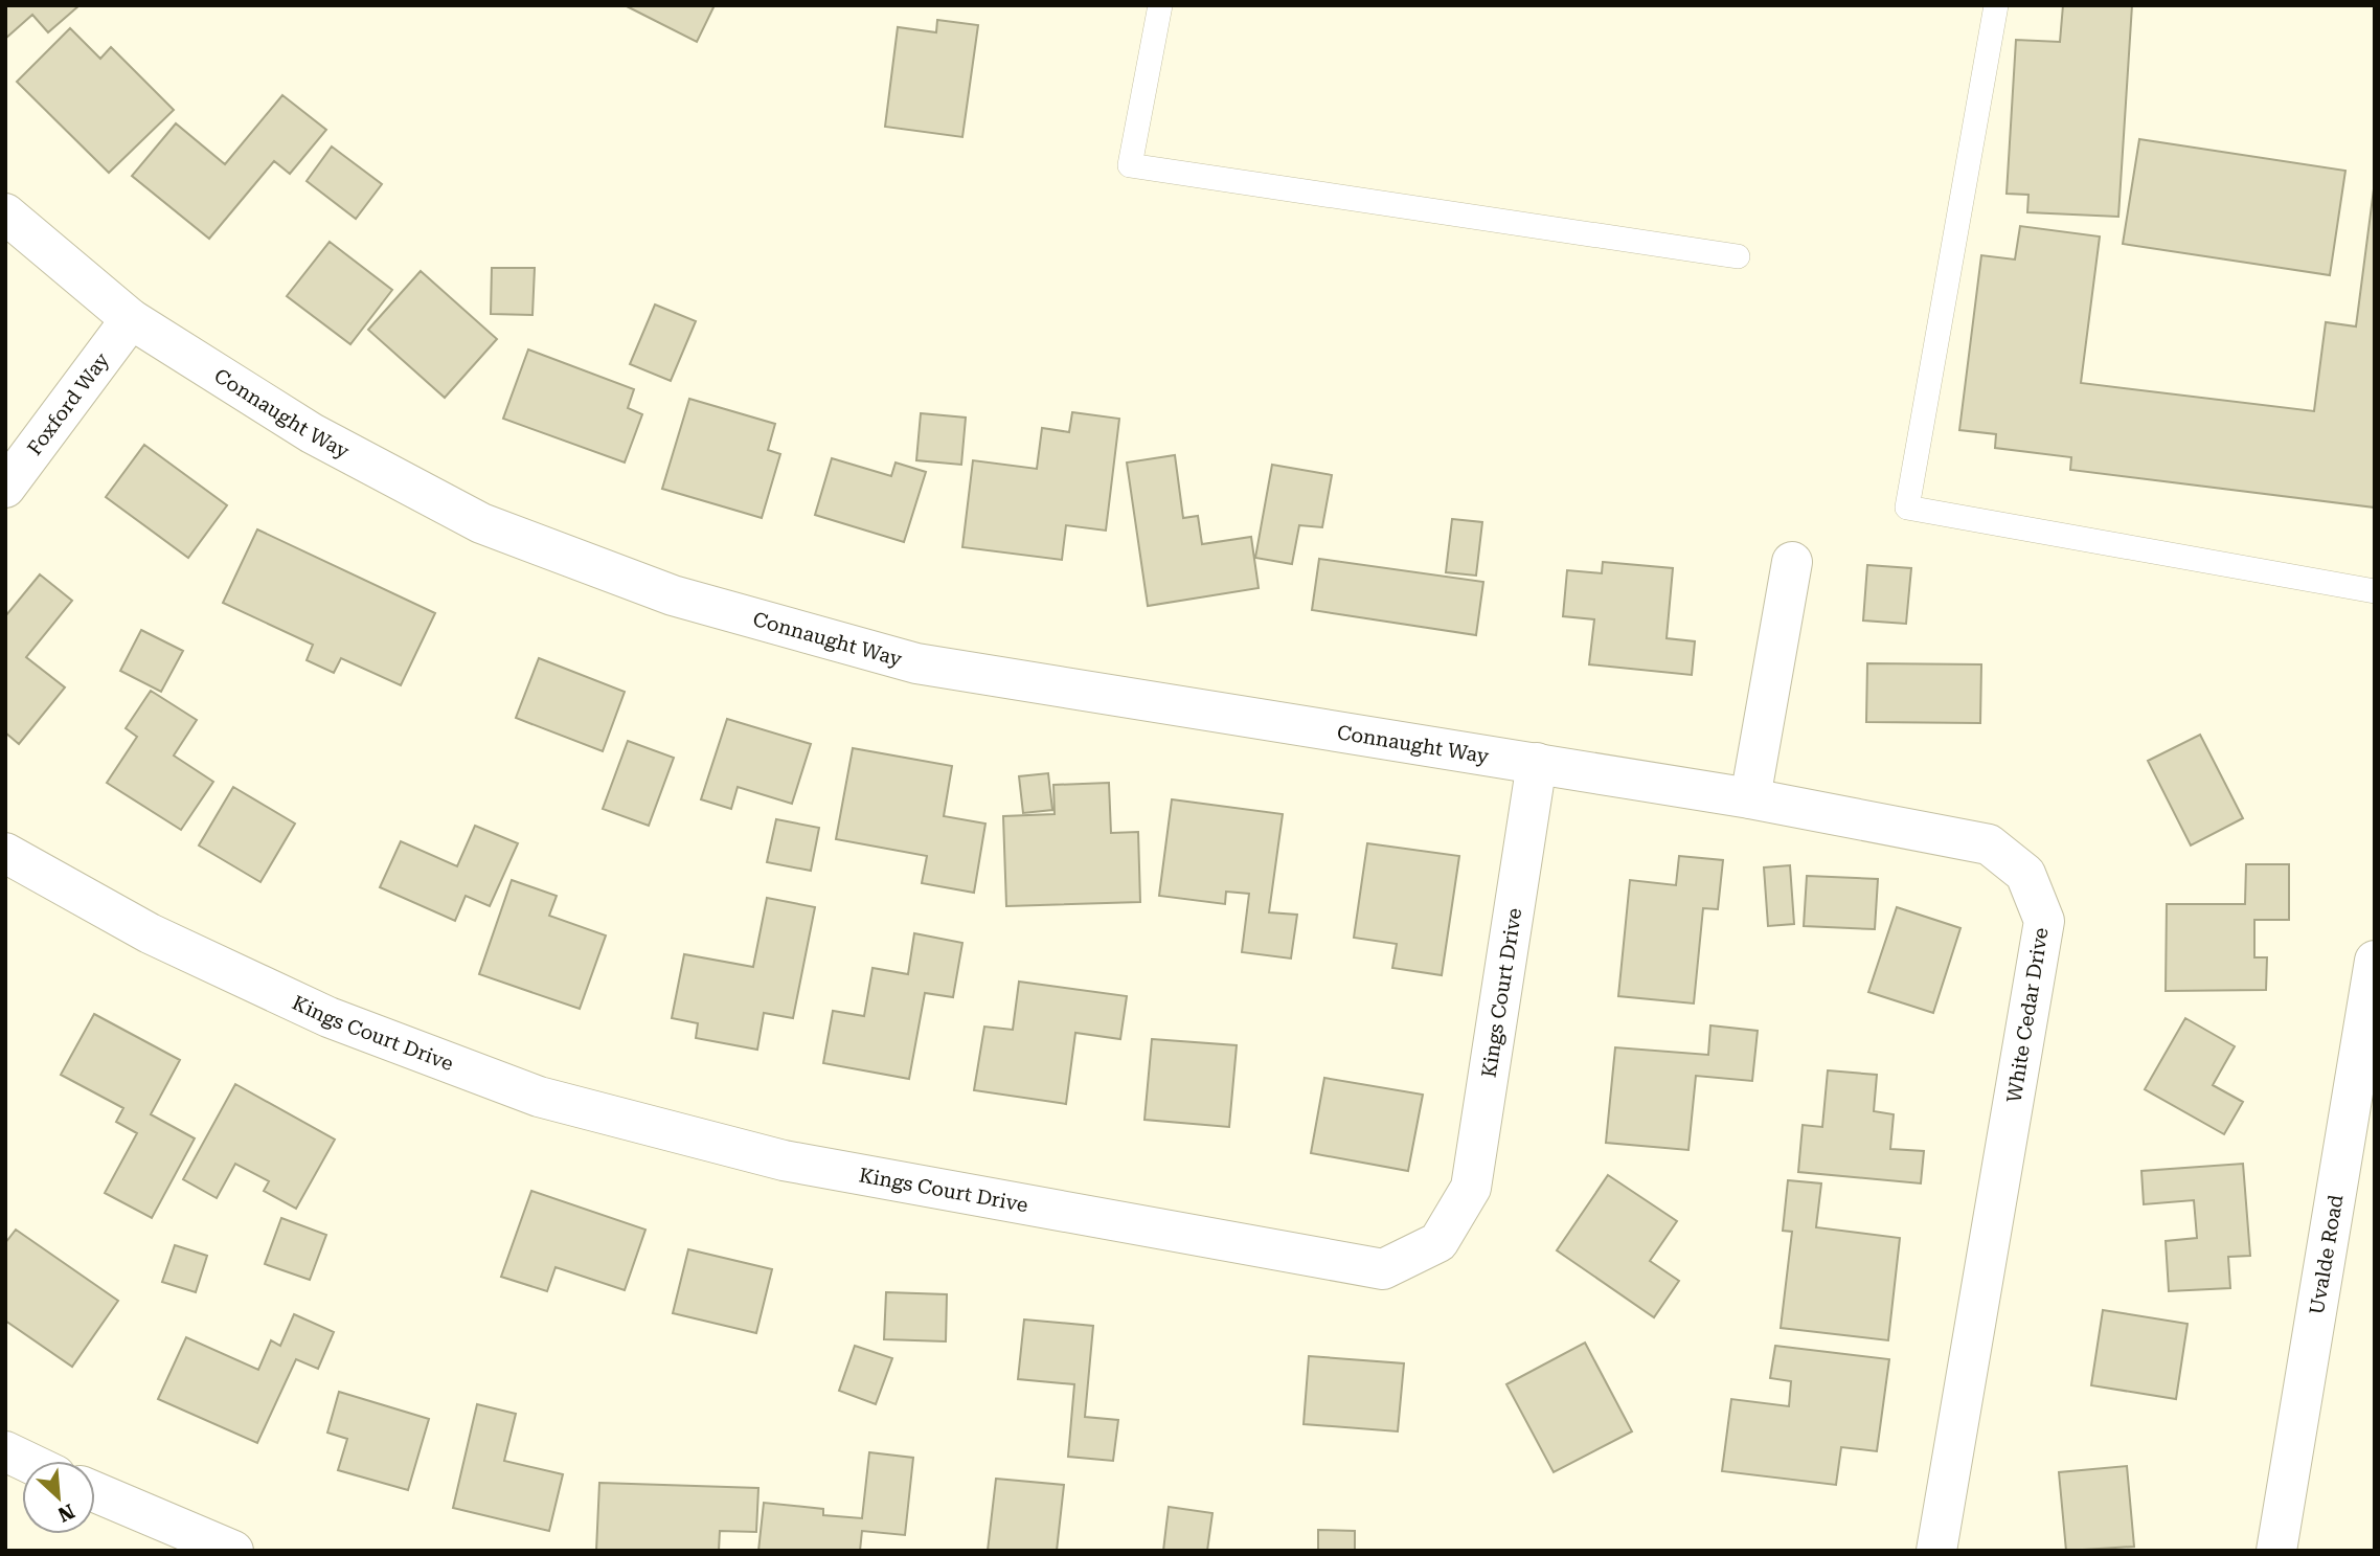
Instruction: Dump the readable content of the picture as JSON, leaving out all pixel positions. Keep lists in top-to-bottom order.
{
  "streets": {
    "street": [
      "Foxford Way",
      "Connaught Way",
      "Kings Court Drive",
      "White Cedar Drive",
      "Uvalde Road"
    ]
  },
  "crossings": [
    ["Foxford Way", "Connaught Way"],
    ["Connaught Way", "Kings Court Drive"],
    ["Connaught Way", "White Cedar Drive"]
  ],
  "north": "bottom right"
}
